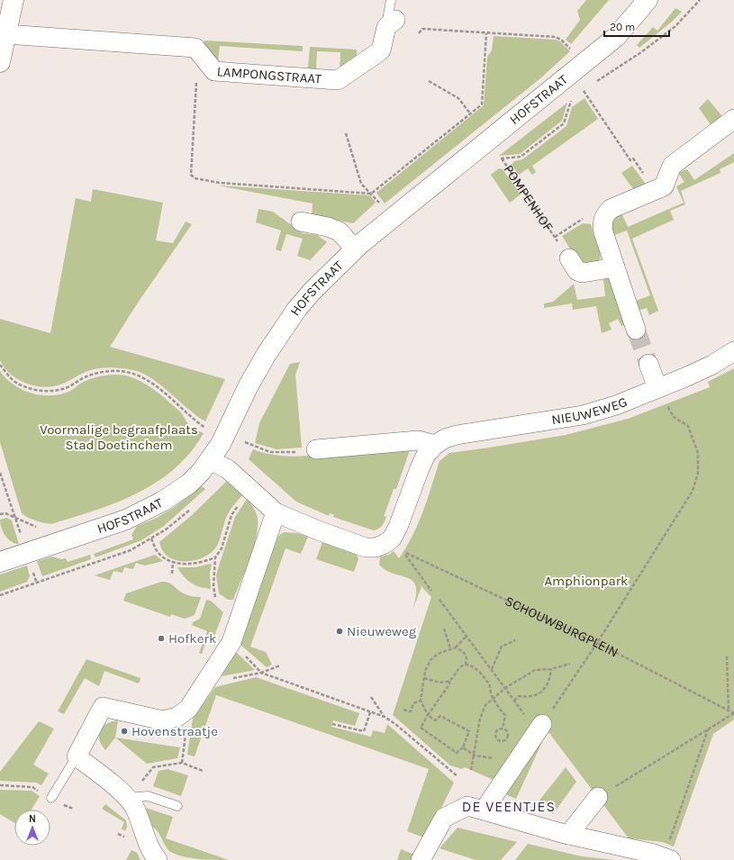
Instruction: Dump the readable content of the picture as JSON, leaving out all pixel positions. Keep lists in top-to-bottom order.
{
  "streets": {
    "street": ["LAMPONGSTRAAT", "HOFSTRAAT", "NIEUWEWEG"],
    "path": ["POMPENHOF", "SCHOUWBURGPLEIN"]
  },
  "crossings": [
    ["HOFSTRAAT", "NIEUWEWEG"]
  ],
  "districts": ["DE VEENTJES"],
  "parks": ["Voormalige begraafplaats Stad Doetinchem", "Amphionpark"],
  "places": ["Nieuweweg", "Hofkerk", "Hovenstraatje"],
  "scale_bar": "20 m",
  "north": "top"
}
